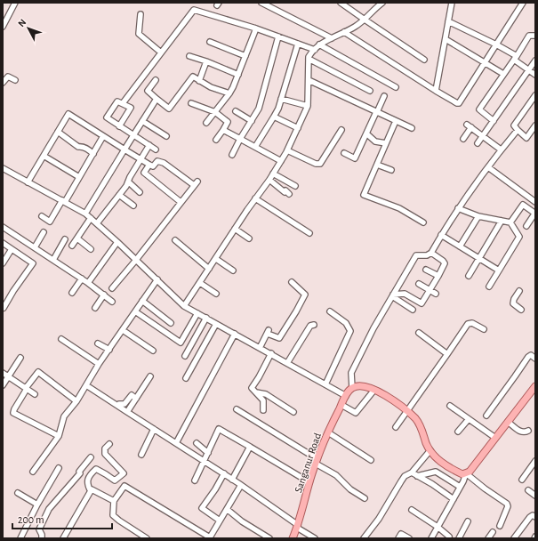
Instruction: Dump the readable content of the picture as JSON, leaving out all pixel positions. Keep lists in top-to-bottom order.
{
  "streets": {
    "main road": ["Sanganur Road"]
  },
  "scale_bar": "200 m",
  "north": "top left"
}
